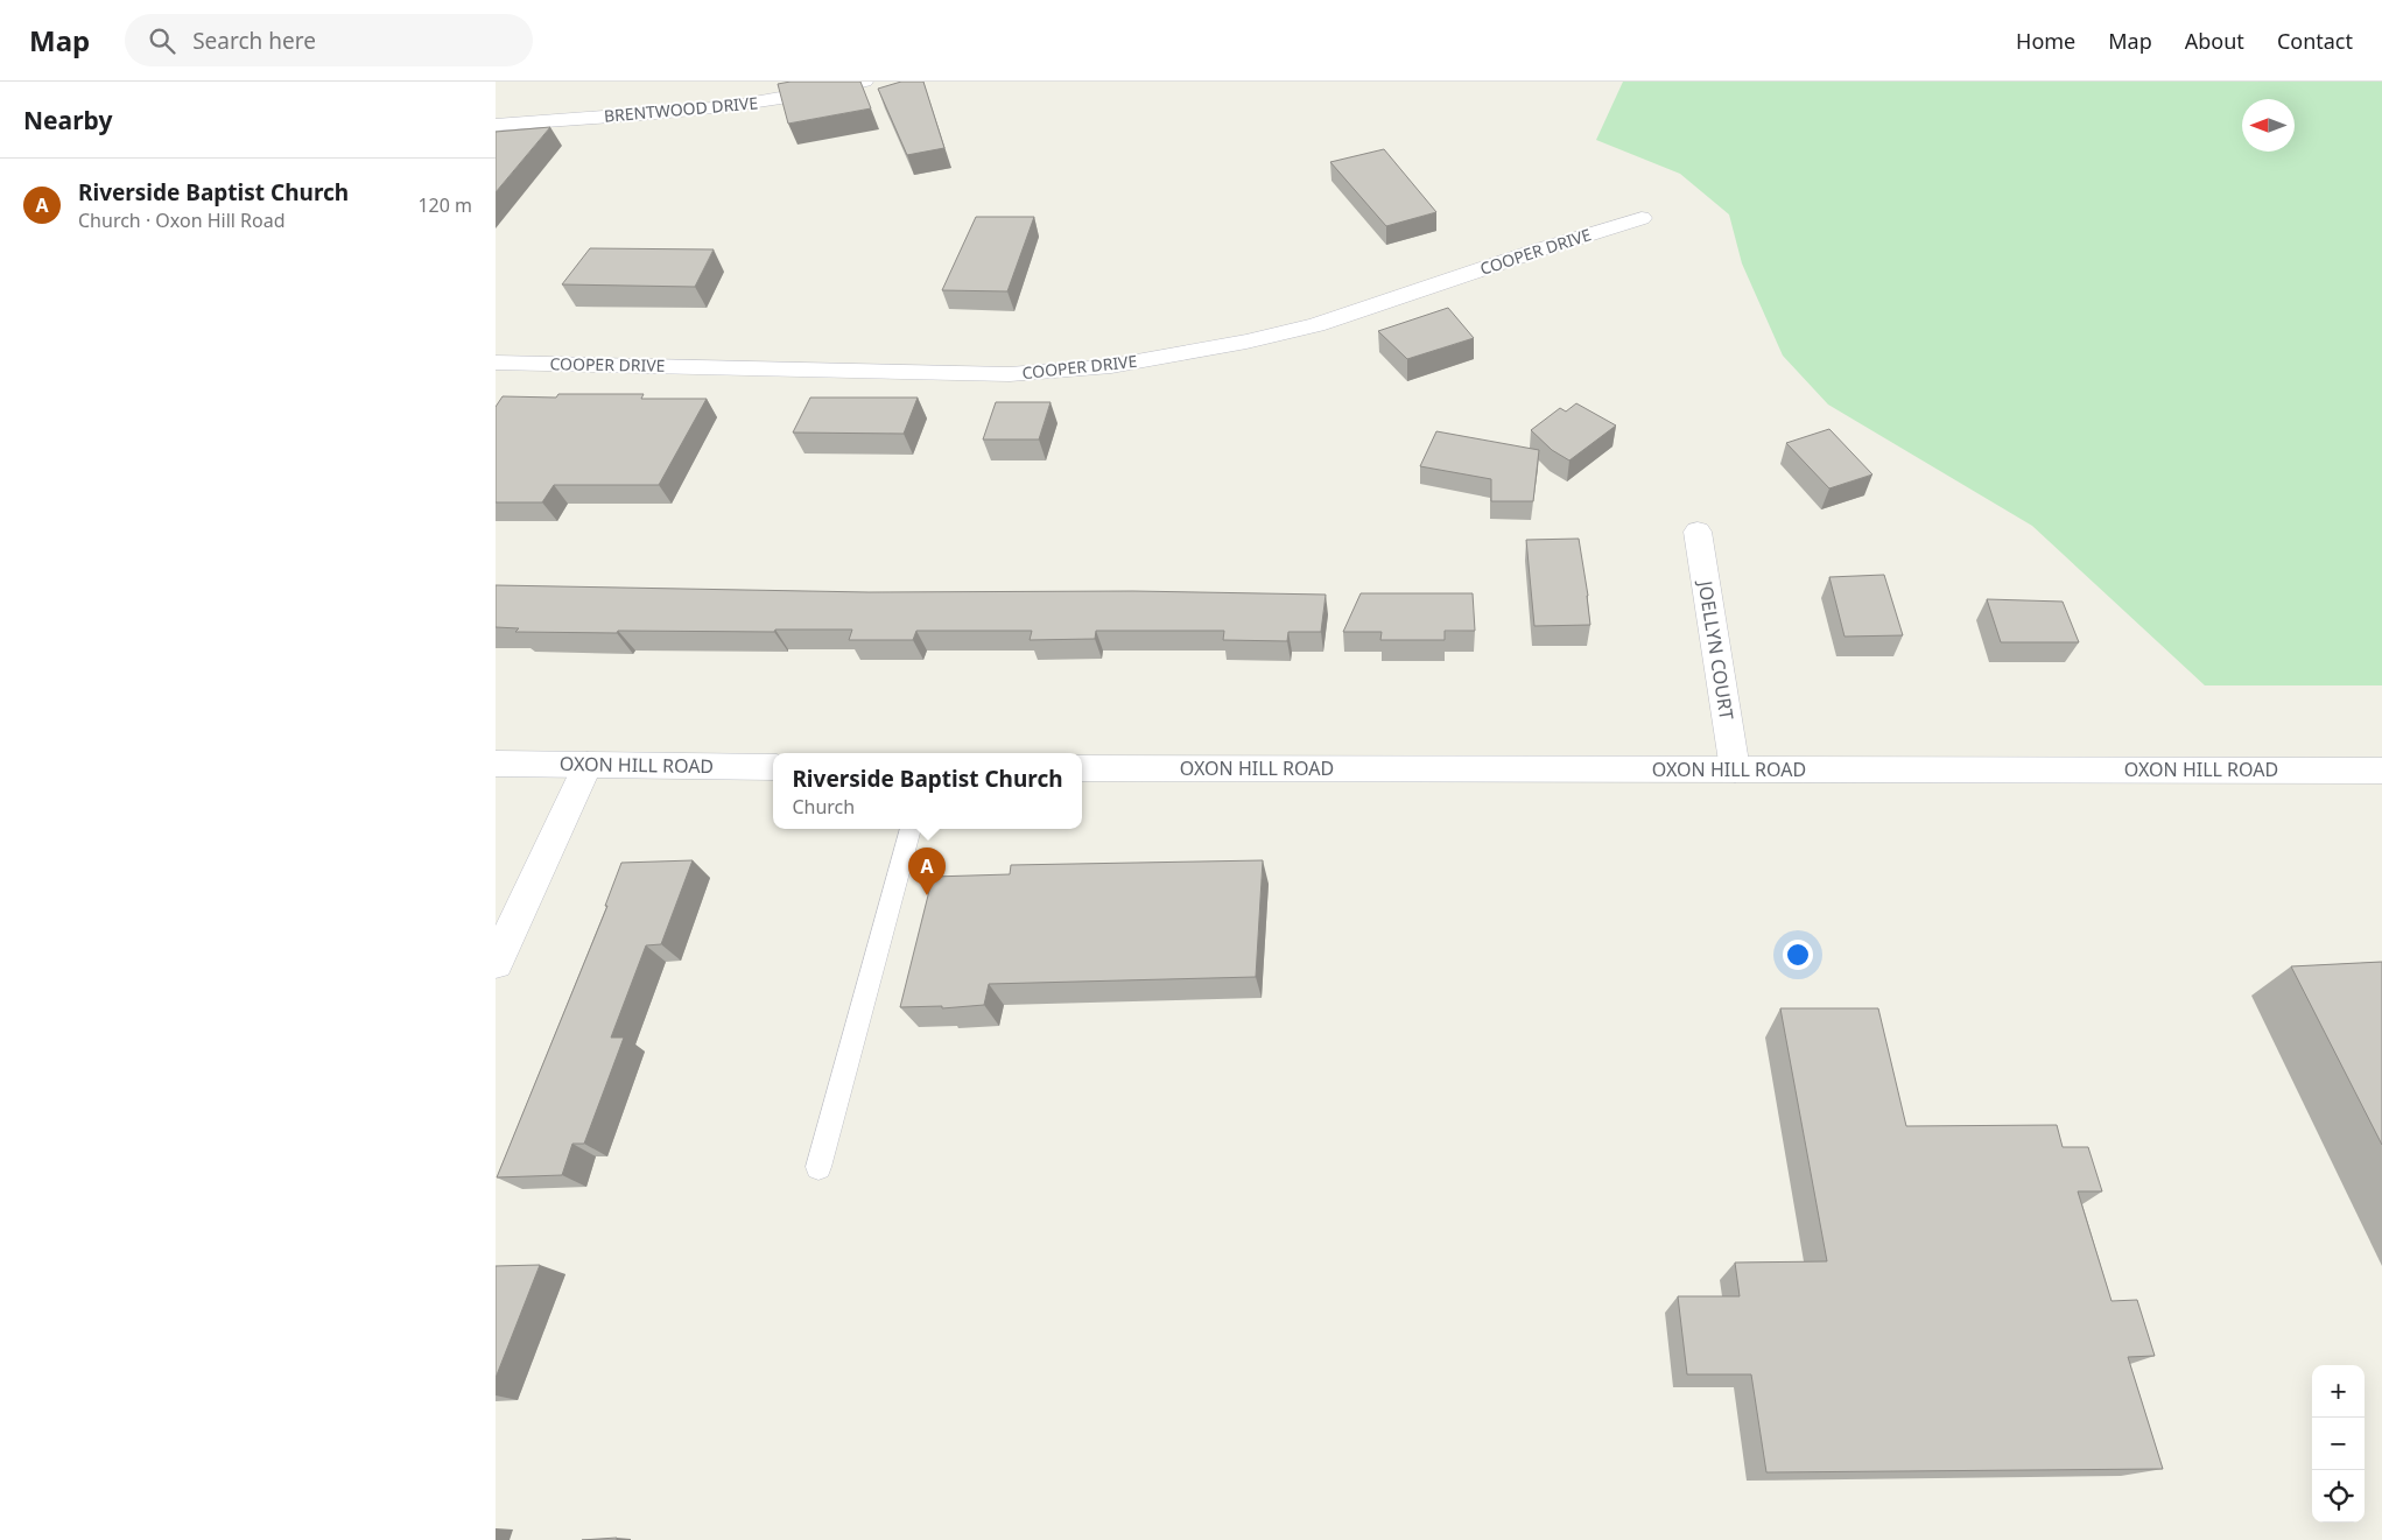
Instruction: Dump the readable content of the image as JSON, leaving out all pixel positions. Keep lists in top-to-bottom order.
{
  "streets": {
    "street": [
      "BRENTWOOD DRIVE",
      "COOPER DRIVE",
      "JOELLYN COURT",
      "OXON HILL ROAD"
    ]
  },
  "crossings": [
    ["JOELLYN COURT", "OXON HILL ROAD"]
  ],
  "north": "left",
  "page": {
    "header": "Map",
    "search": "Search here",
    "nav": [
      "Home",
      "Map",
      "About",
      "Contact"
    ],
    "heading": "Nearby",
    "list": [
      {
        "mark": "A",
        "name": "Riverside Baptist Church",
        "note": "Church · Oxon Hill Road",
        "value": "120 m"
      }
    ],
    "popup": ["Riverside Baptist Church", "Church"],
    "pins": "A",
    "map_buttons": ["+", "−"]
  }
}
